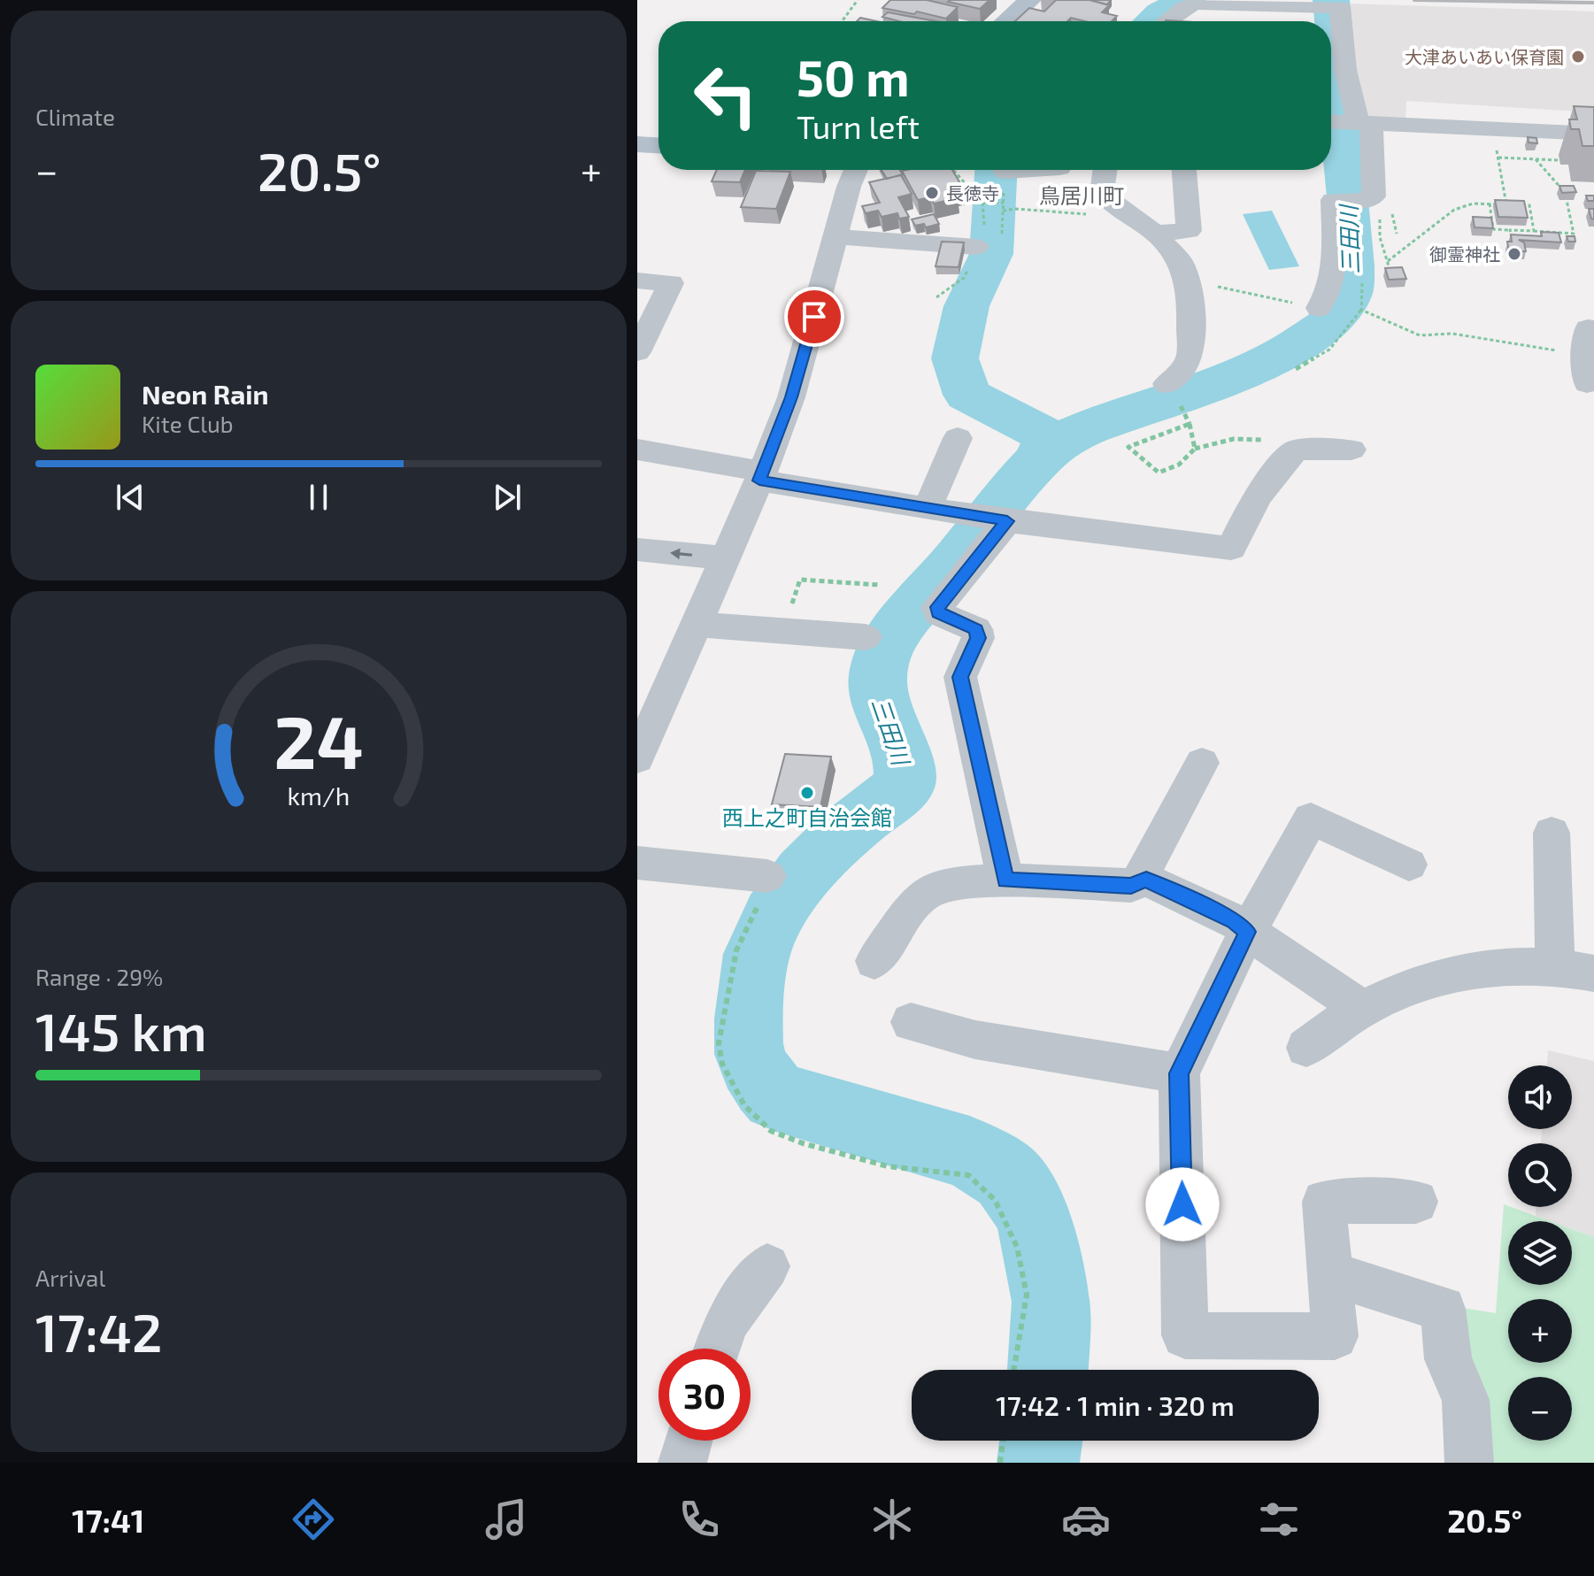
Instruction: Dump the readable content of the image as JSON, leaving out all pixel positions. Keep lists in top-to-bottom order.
{
  "districts": ["鳥居川町"],
  "water": ["三田川"],
  "places": [
    "大津あいあい保育園",
    "長徳寺",
    "御霊神社",
    "西上之町自治会館"
  ],
  "page": {
    "tile": [
      "Climate",
      ["Range · 29%", "145 km"],
      ["Arrival", "17:42"]
    ],
    "turn": ["50 m", "Turn left"],
    "heat": ["−", "20.5°", "+"],
    "song": ["Neon Rain", "Kite Club"],
    "map_buttons": ["+", "−"],
    "limit": "30",
    "trip": "17:42 · 1 min · 320 m",
    "tabs": ["17:41", "20.5°"],
    "gauge": ["24", "km/h"]
  }
}
